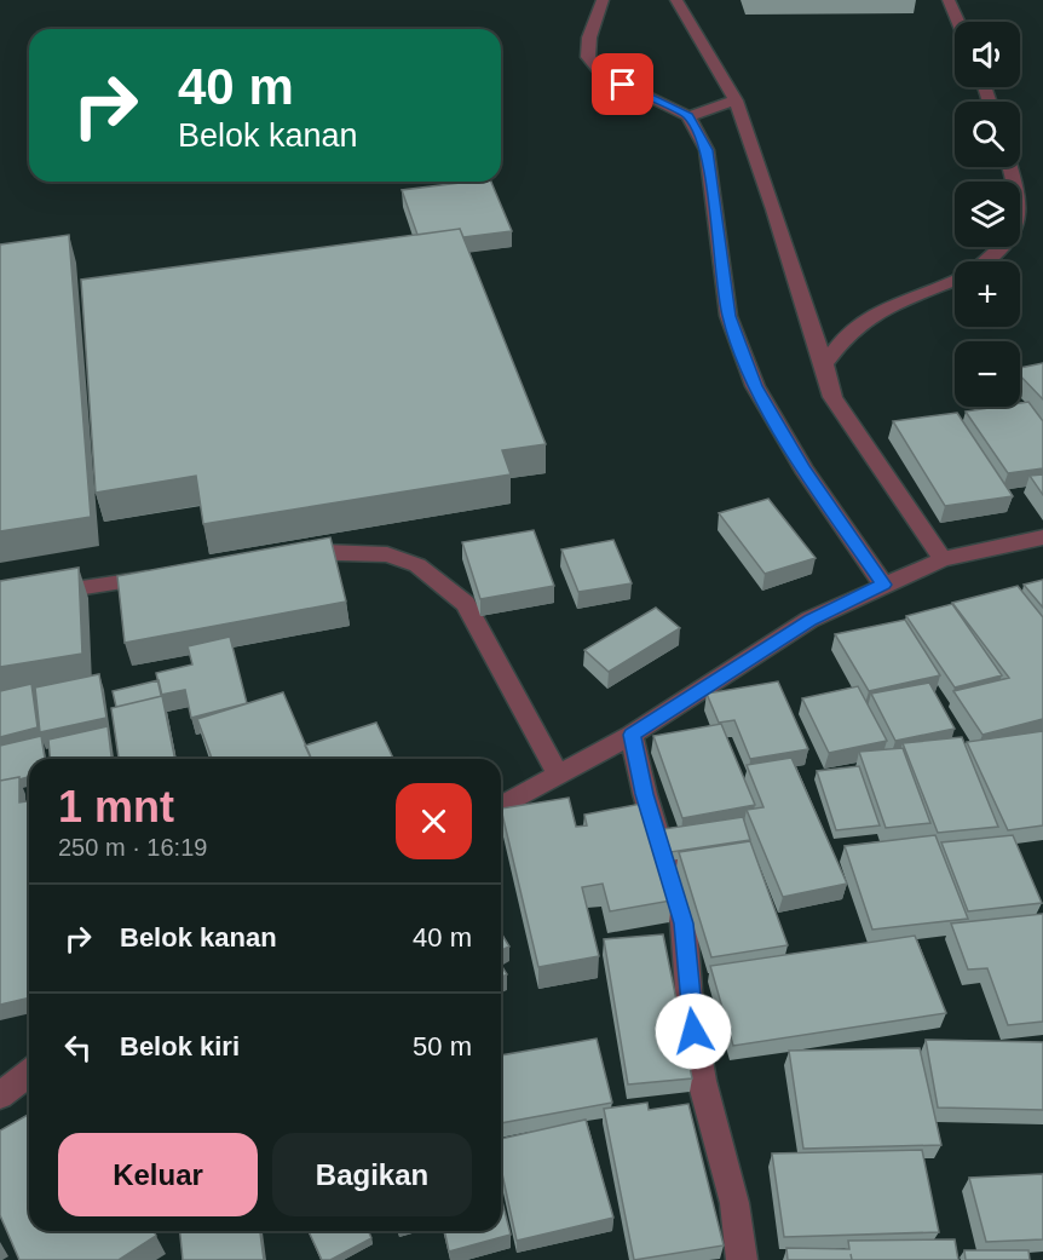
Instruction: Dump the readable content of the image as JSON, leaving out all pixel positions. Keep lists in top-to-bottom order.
{
  "page": {
    "map_buttons": ["+", "−"],
    "turn": ["40 m", "Belok kanan"],
    "heading": ["1 mnt", "250 m · 16:19"],
    "list": [
      {
        "name": "Belok kanan",
        "value": "40 m"
      },
      {
        "name": "Belok kiri",
        "value": "50 m"
      }
    ],
    "buttons": ["Keluar", "Bagikan"]
  }
}
